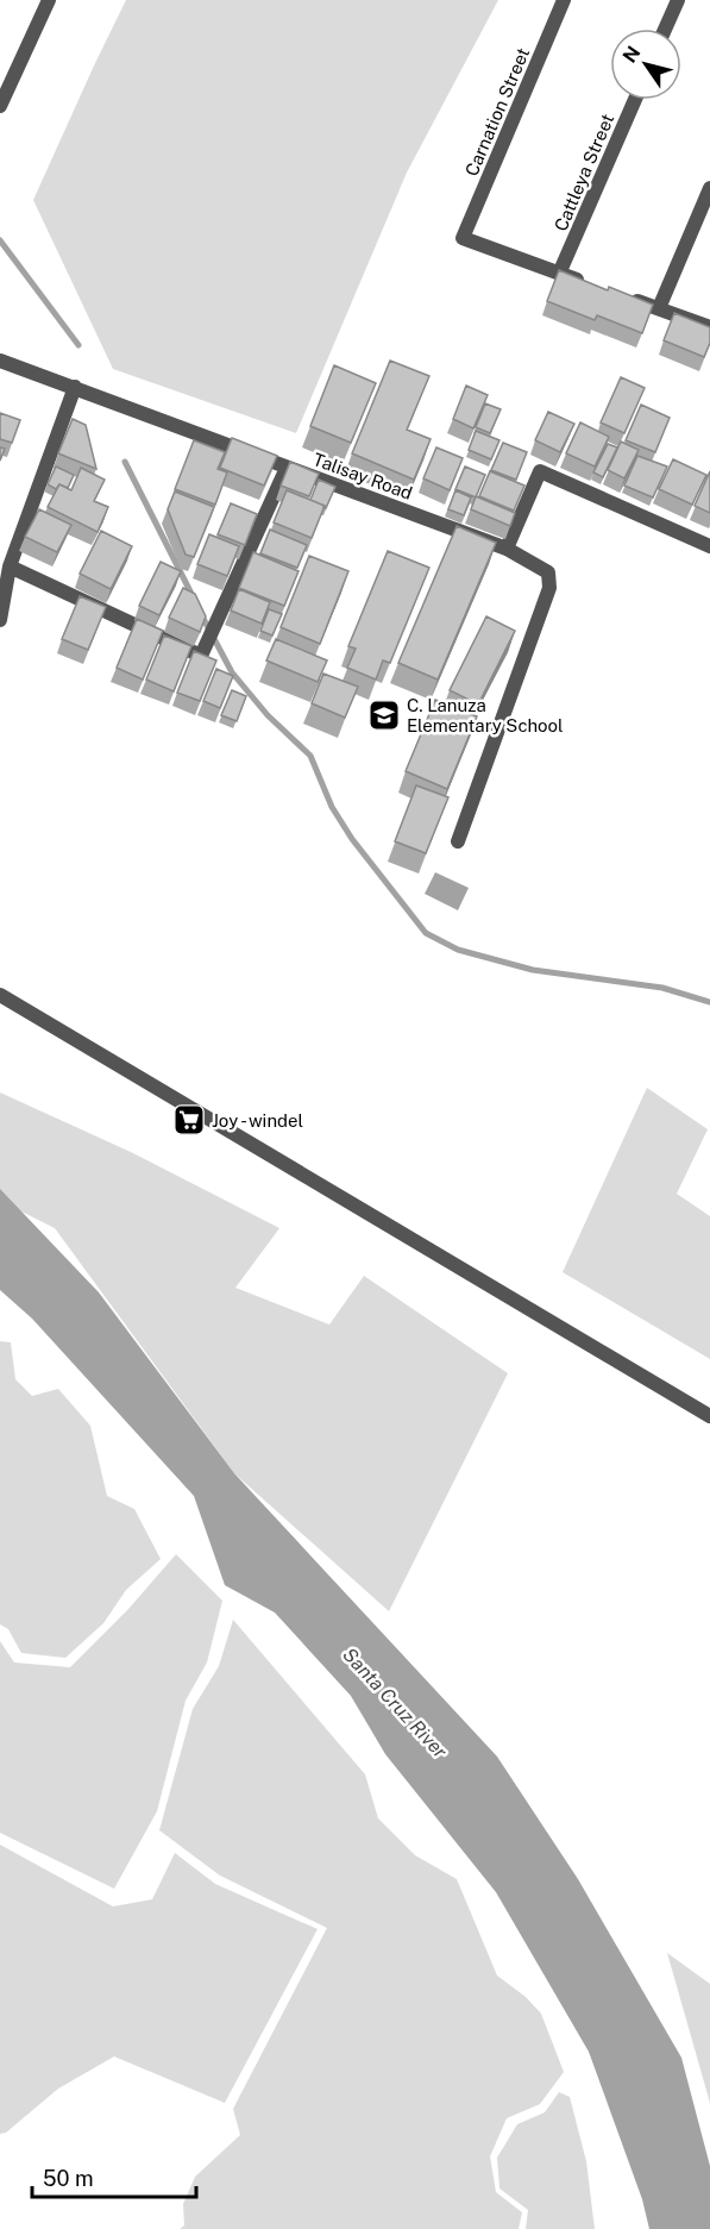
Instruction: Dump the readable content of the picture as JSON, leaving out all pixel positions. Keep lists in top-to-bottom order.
{
  "streets": {
    "street": ["Carnation Street", "Cattleya Street", "Talisay Road"]
  },
  "crossings": [
    ["Carnation Street", "Cattleya Street"]
  ],
  "water": ["Santa Cruz River"],
  "places": {
    "school or university": ["C. Lanuza Elementary School"],
    "supermarket": ["Joy - windel"]
  },
  "scale_bar": "50 m",
  "north": "top left"
}
